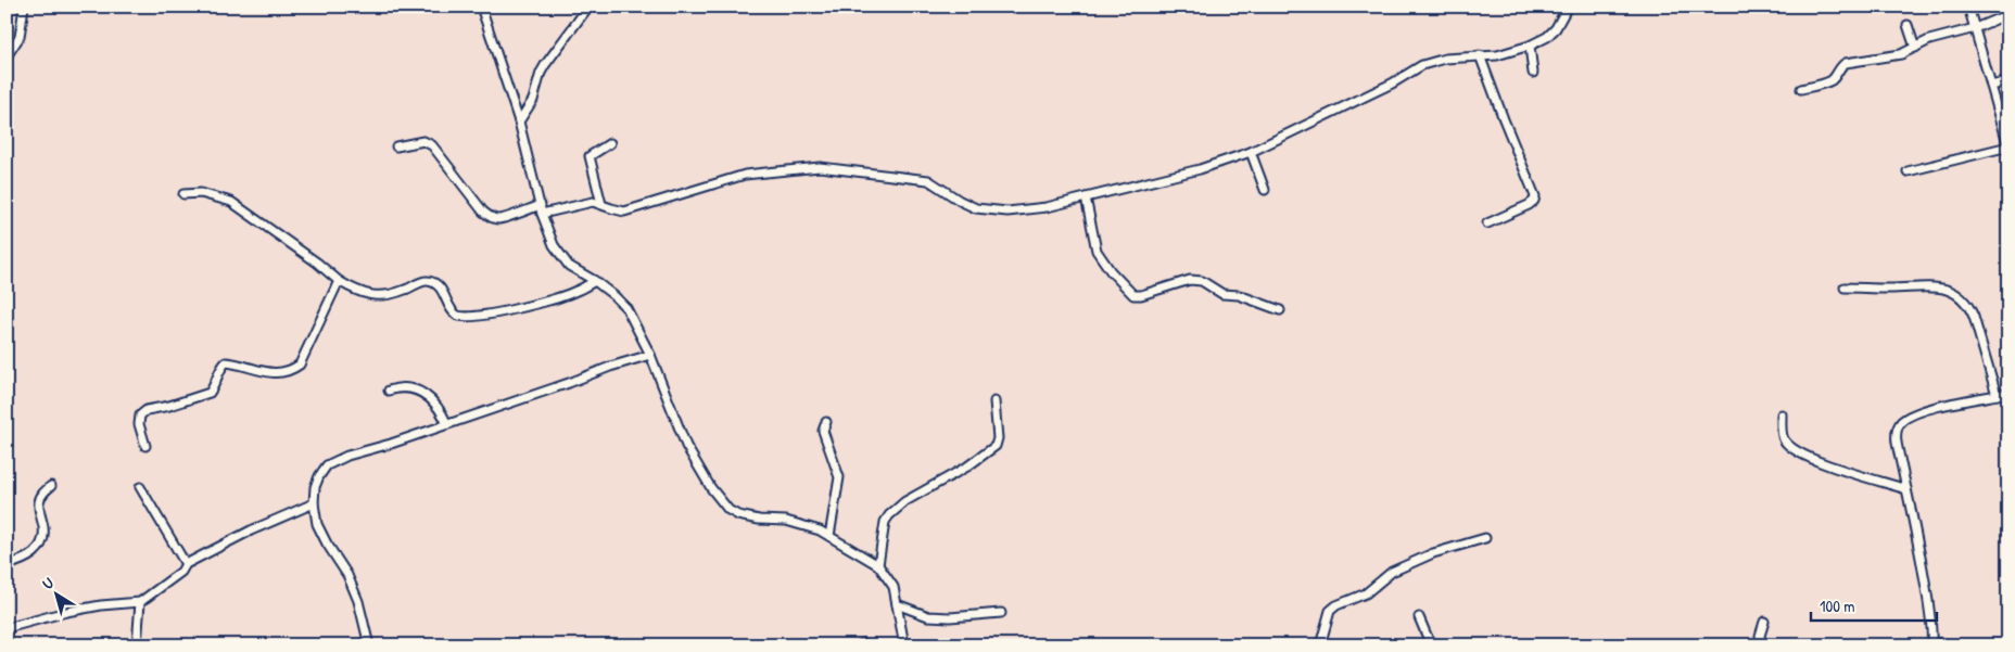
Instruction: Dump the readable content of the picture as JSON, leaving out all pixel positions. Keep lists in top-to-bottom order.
{
  "scale_bar": "100 m",
  "north": "top left"
}
